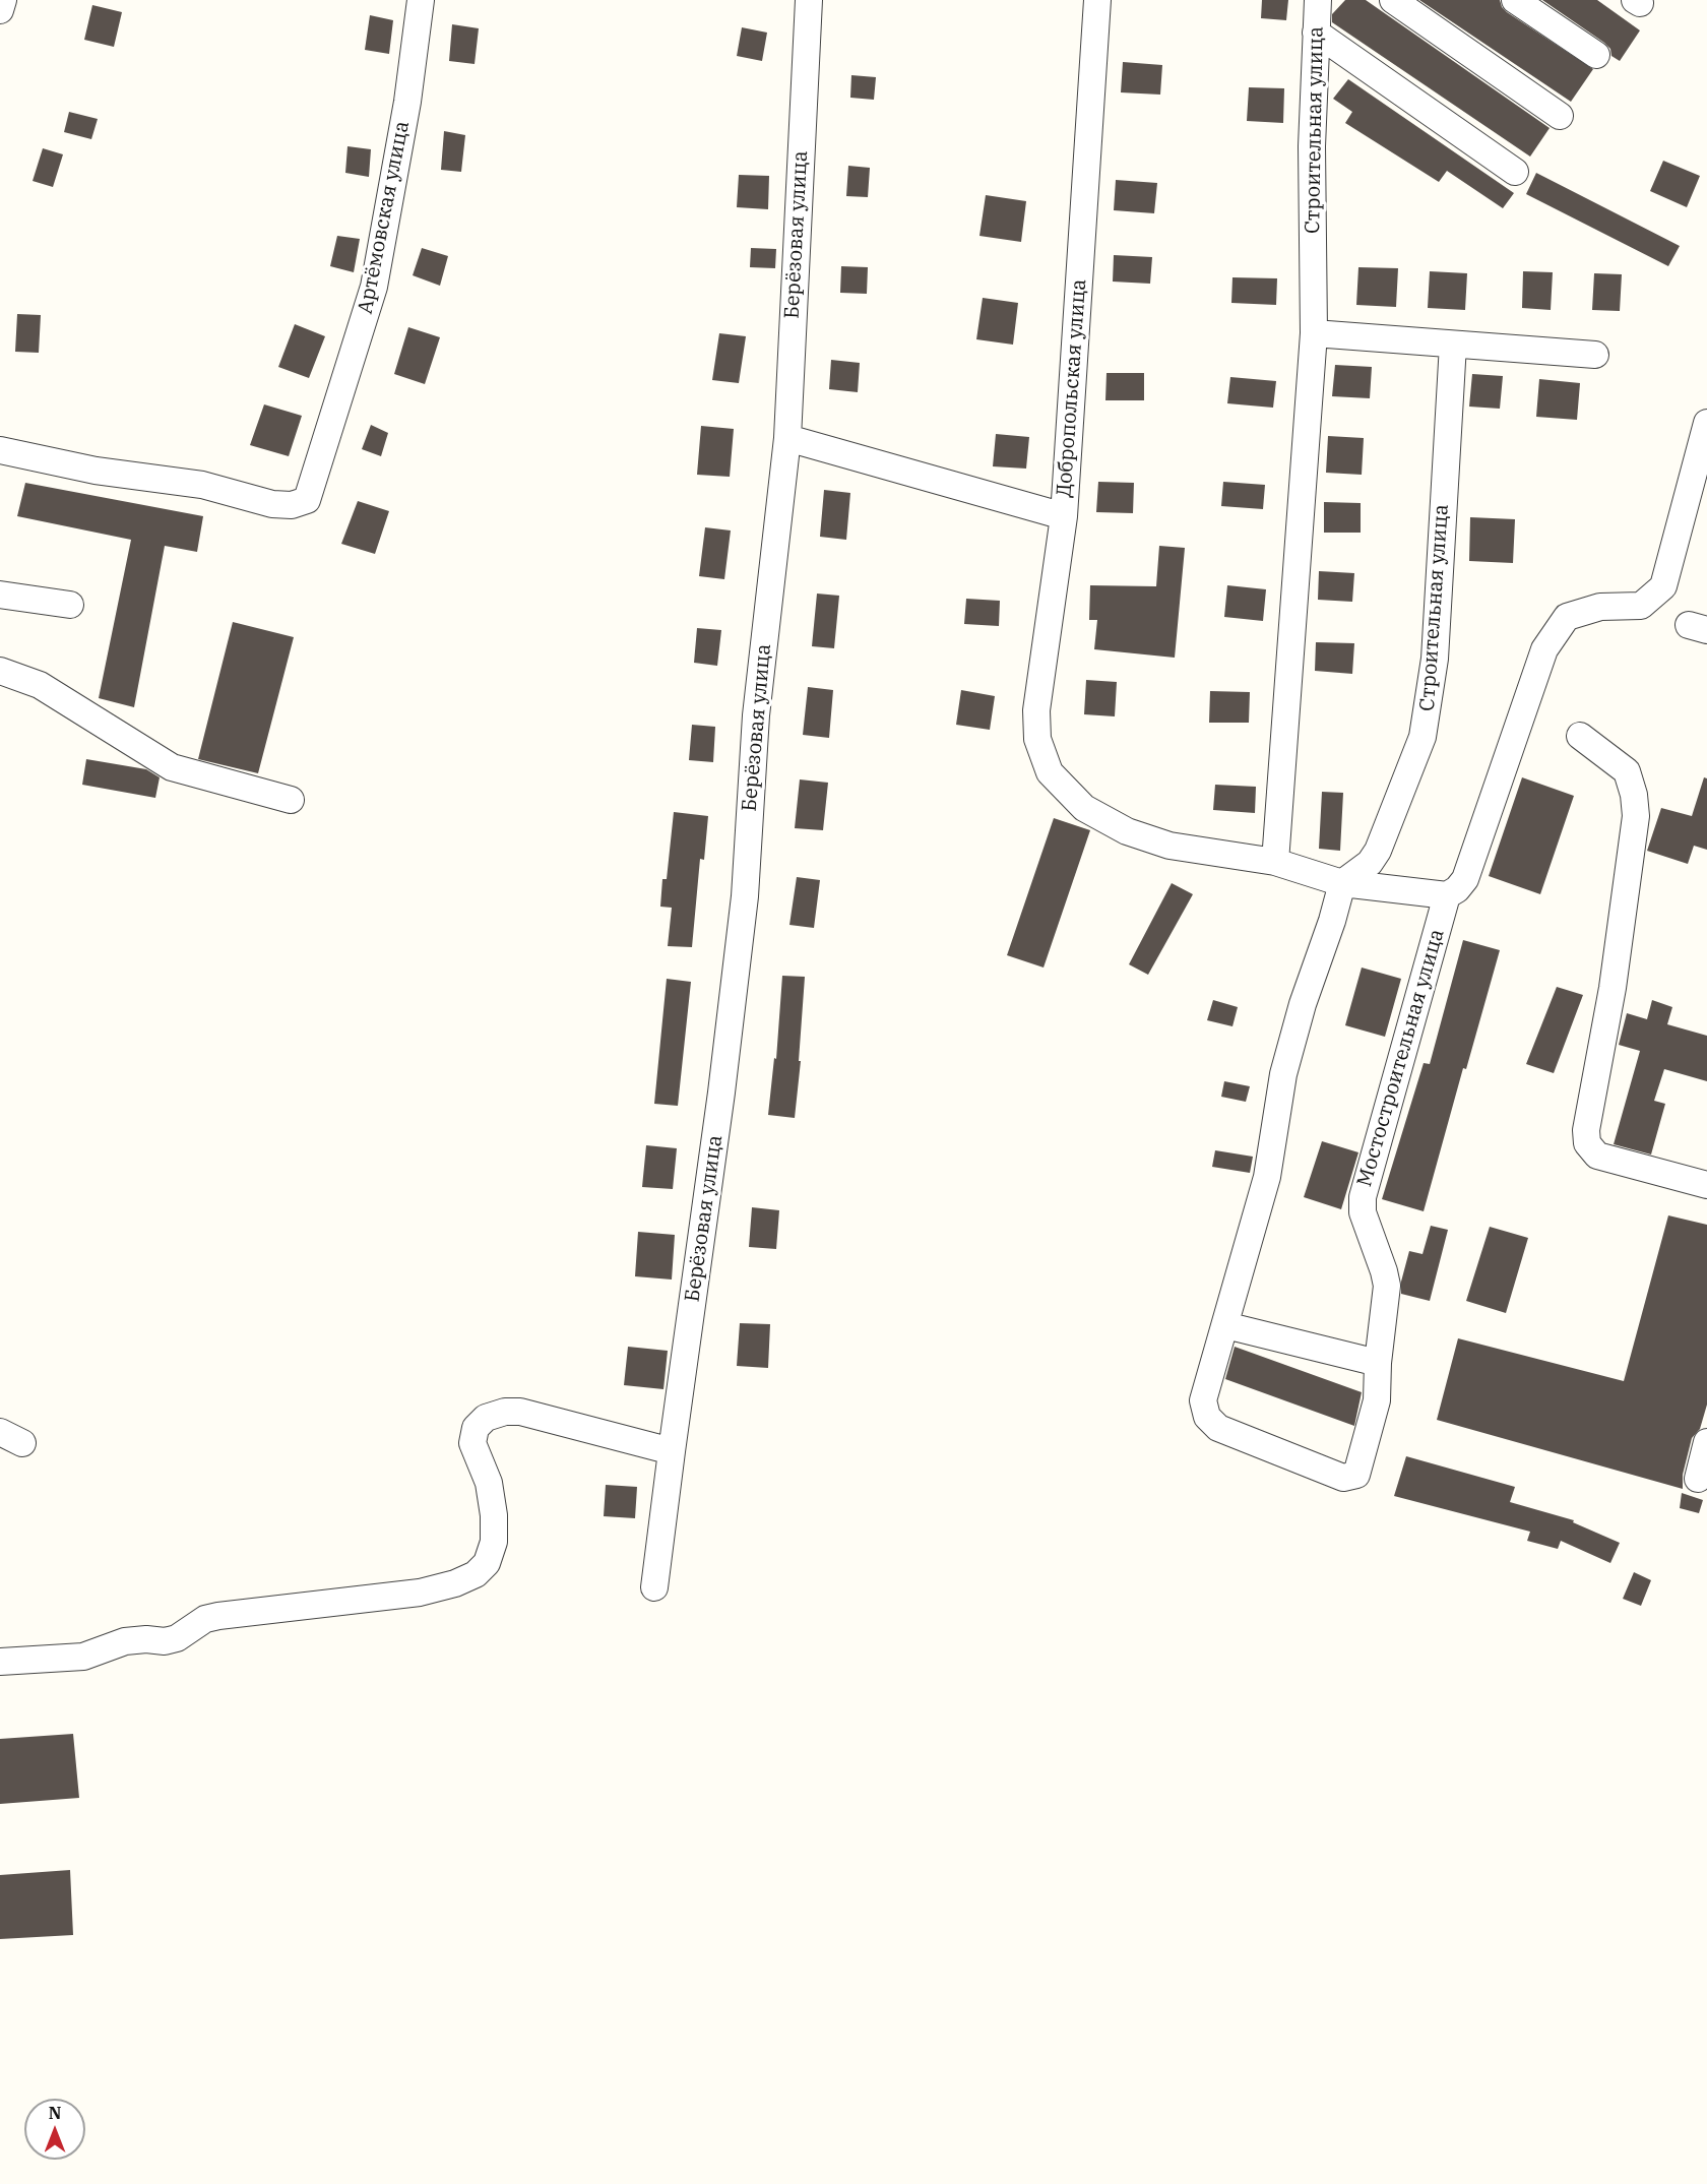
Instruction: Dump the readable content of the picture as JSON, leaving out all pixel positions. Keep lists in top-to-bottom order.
{
  "streets": {
    "street": [
      "Строительная улица",
      "Артёмовская улица",
      "Берёзовая улица",
      "Добропольская улица",
      "Мостостроительная улица"
    ]
  },
  "crossings": [
    ["Строительная улица", "Добропольская улица"]
  ],
  "north": "top"
}
